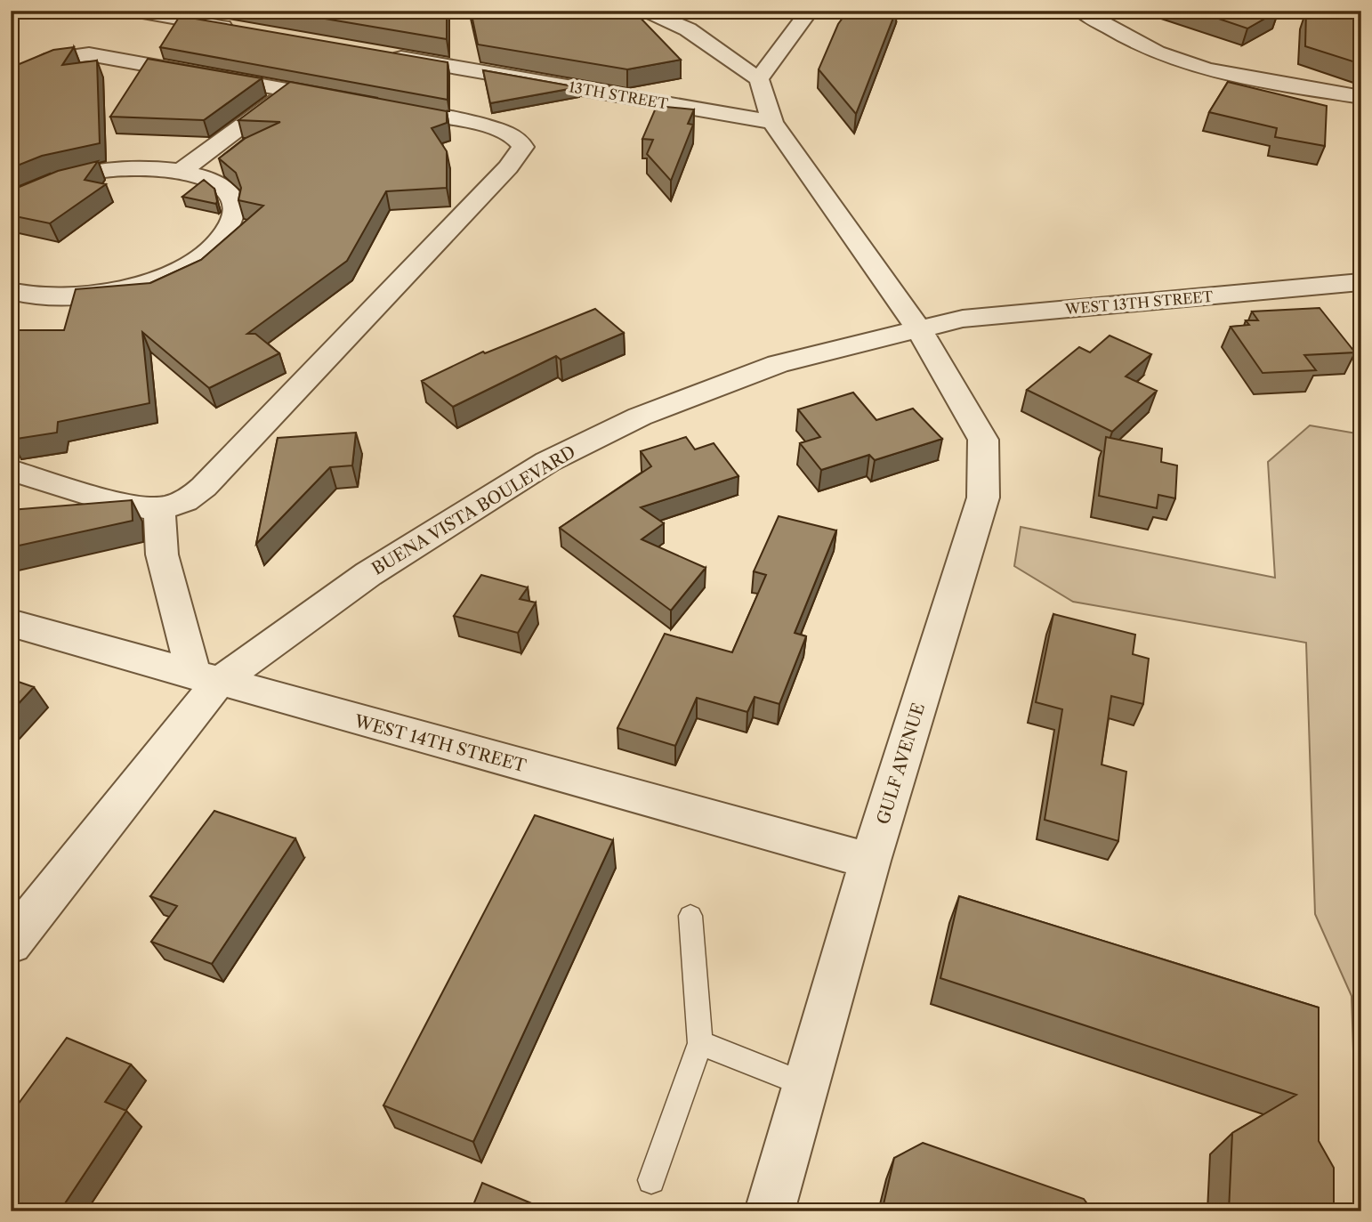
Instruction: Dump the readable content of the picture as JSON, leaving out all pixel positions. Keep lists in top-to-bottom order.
{
  "streets": {
    "street": [
      "13TH STREET",
      "WEST 13TH STREET",
      "BUENA VISTA BOULEVARD",
      "WEST 14TH STREET",
      "GULF AVENUE"
    ]
  },
  "crossings": [
    ["WEST 13TH STREET", "BUENA VISTA BOULEVARD"],
    ["WEST 13TH STREET", "GULF AVENUE"],
    ["BUENA VISTA BOULEVARD", "WEST 14TH STREET"],
    ["BUENA VISTA BOULEVARD", "GULF AVENUE"],
    ["WEST 14TH STREET", "GULF AVENUE"]
  ]
}
